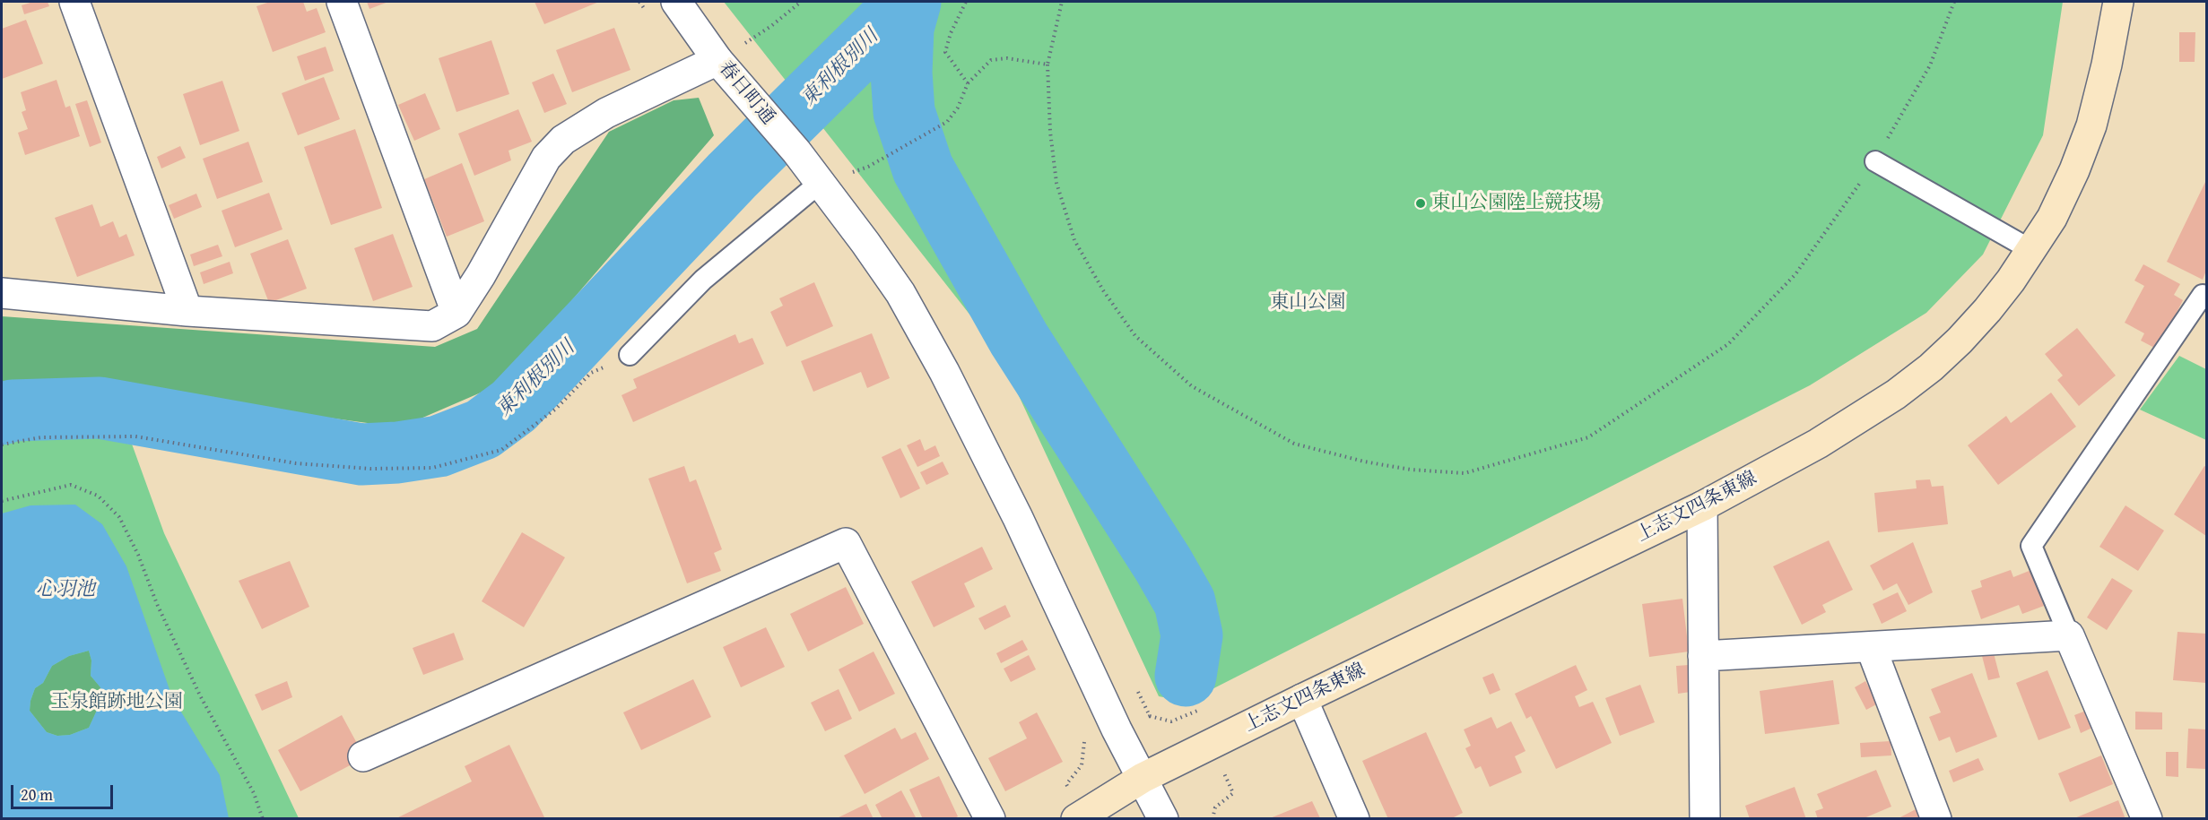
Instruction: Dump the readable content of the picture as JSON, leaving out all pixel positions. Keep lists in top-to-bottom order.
{
  "streets": {
    "main road": ["上志文四条東線"],
    "street": ["春日町通"]
  },
  "crossings": [
    ["春日町通", "上志文四条東線"]
  ],
  "water": ["東利根別川", "心羽池"],
  "parks": ["東山公園", "玉泉館跡地公園"],
  "places": ["東山公園陸上競技場"],
  "scale_bar": "20 m"
}
